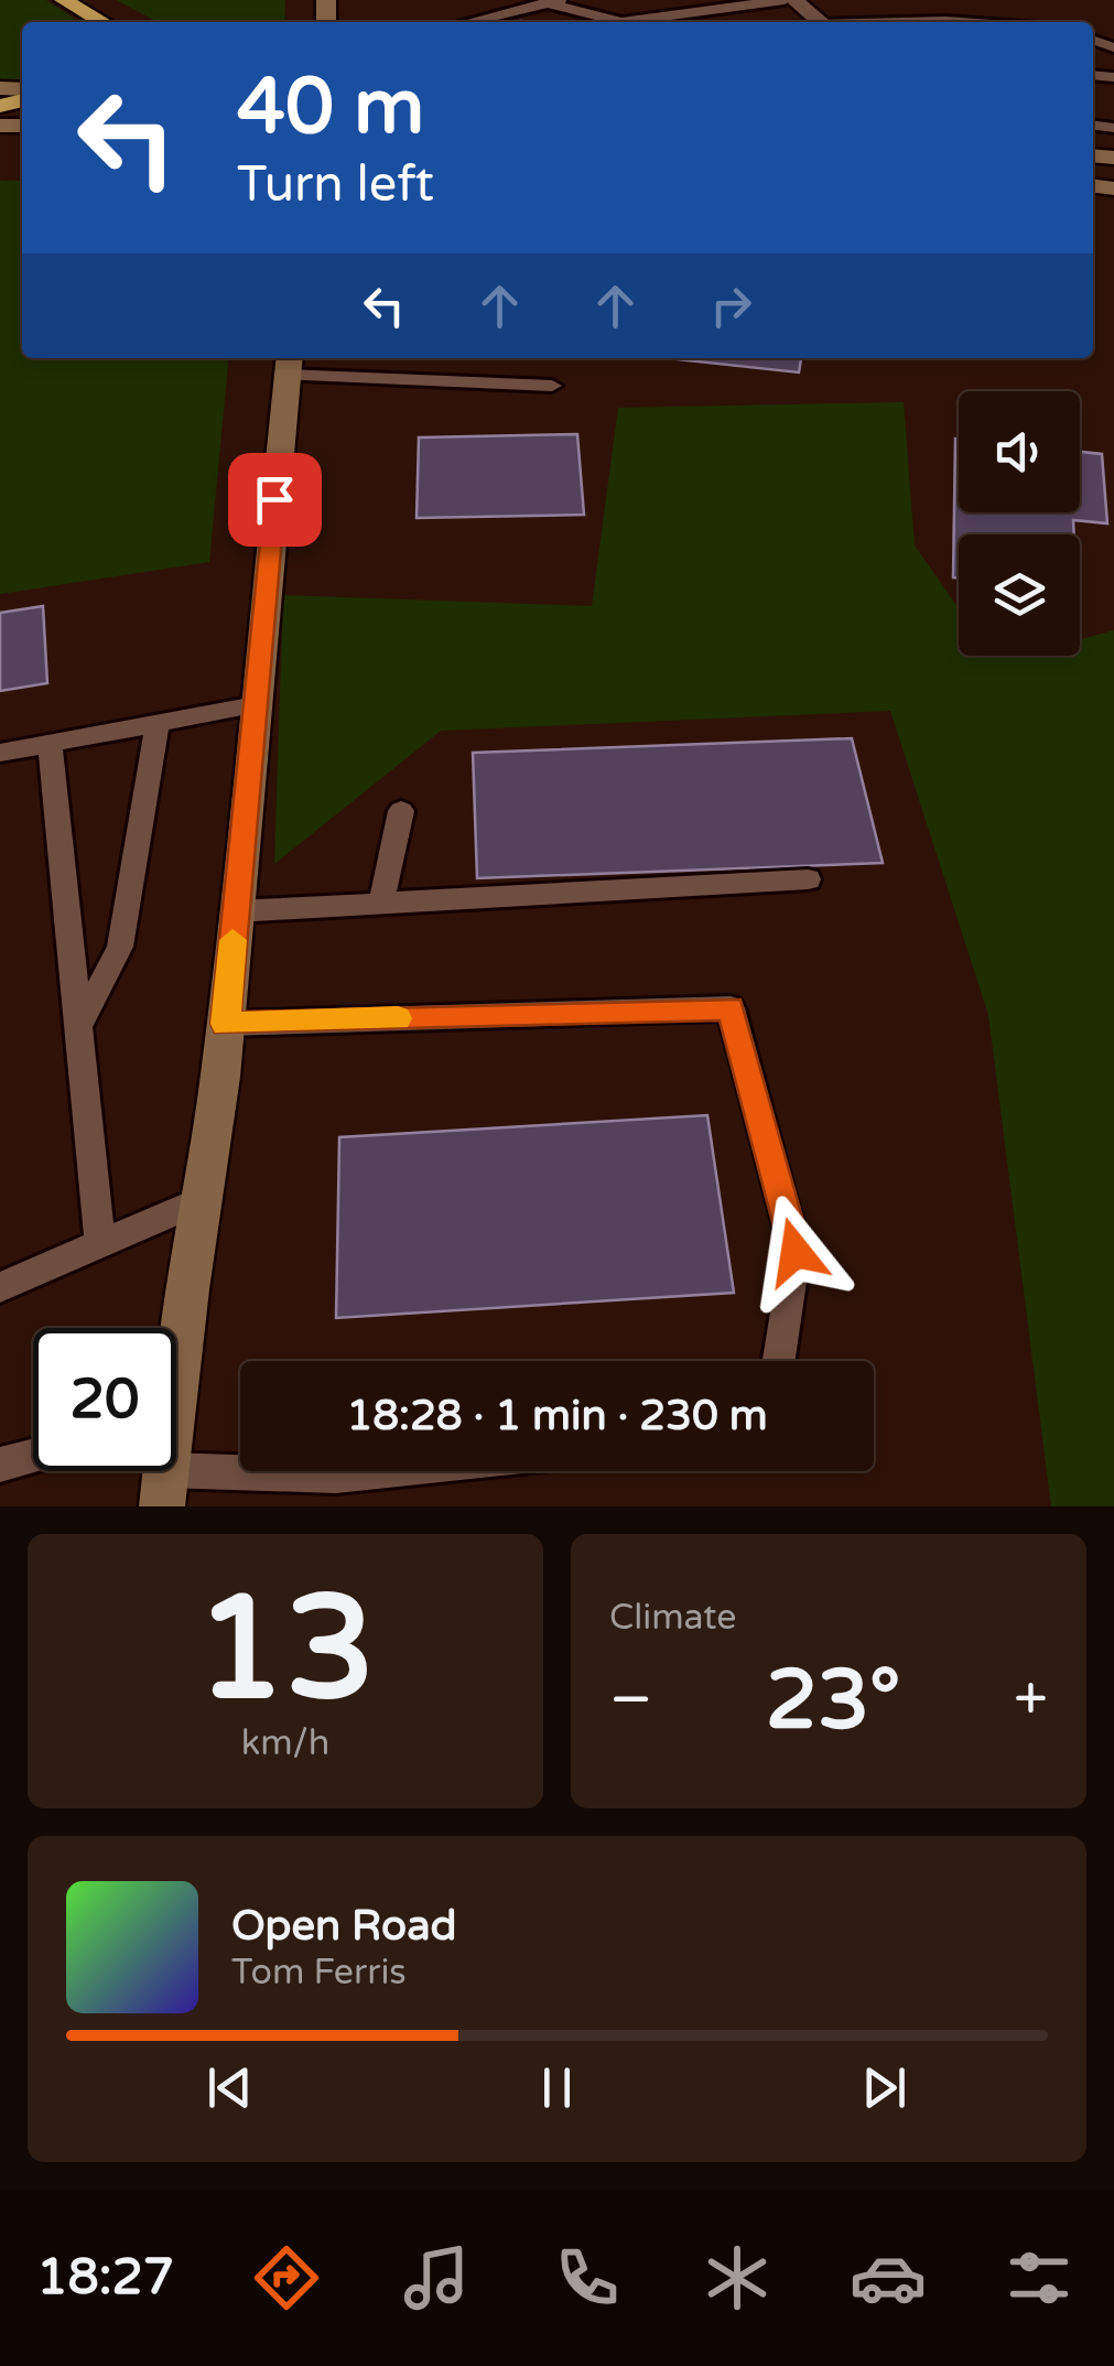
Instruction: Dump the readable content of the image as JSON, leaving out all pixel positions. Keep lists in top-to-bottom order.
{
  "page": {
    "turn": ["40 m", "Turn left"],
    "limit": "20",
    "trip": "18:28 · 1 min · 230 m",
    "tile": [
      ["13", "km/h"],
      "Climate"
    ],
    "heat": ["−", "23°", "+"],
    "song": ["Open Road", "Tom Ferris"],
    "tabs": "18:27"
  }
}
